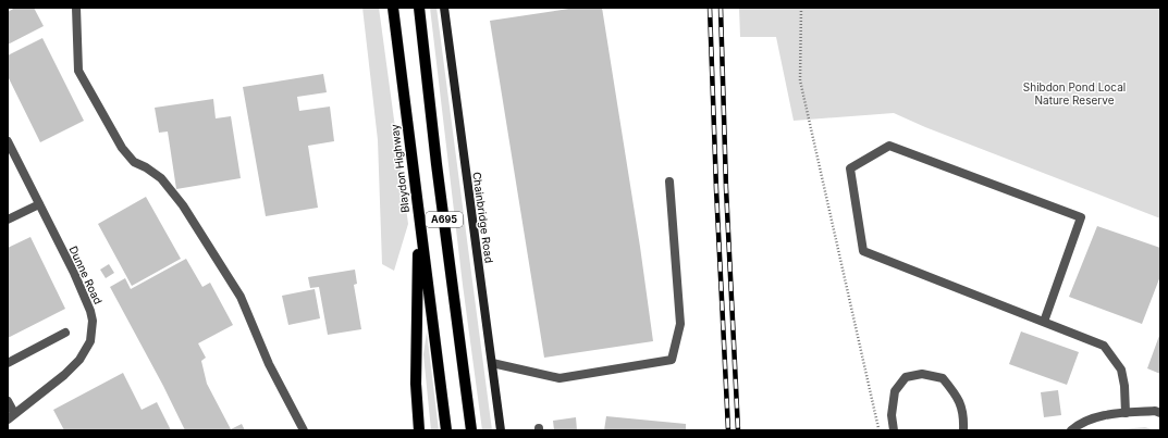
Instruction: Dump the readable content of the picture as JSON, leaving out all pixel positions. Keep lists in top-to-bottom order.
{
  "streets": {
    "main road": ["Blaydon Highway", "Chainbridge Road", "A695"],
    "street": ["Dunne Road"]
  },
  "parks": ["Shibdon Pond Local Nature Reserve"]
}
